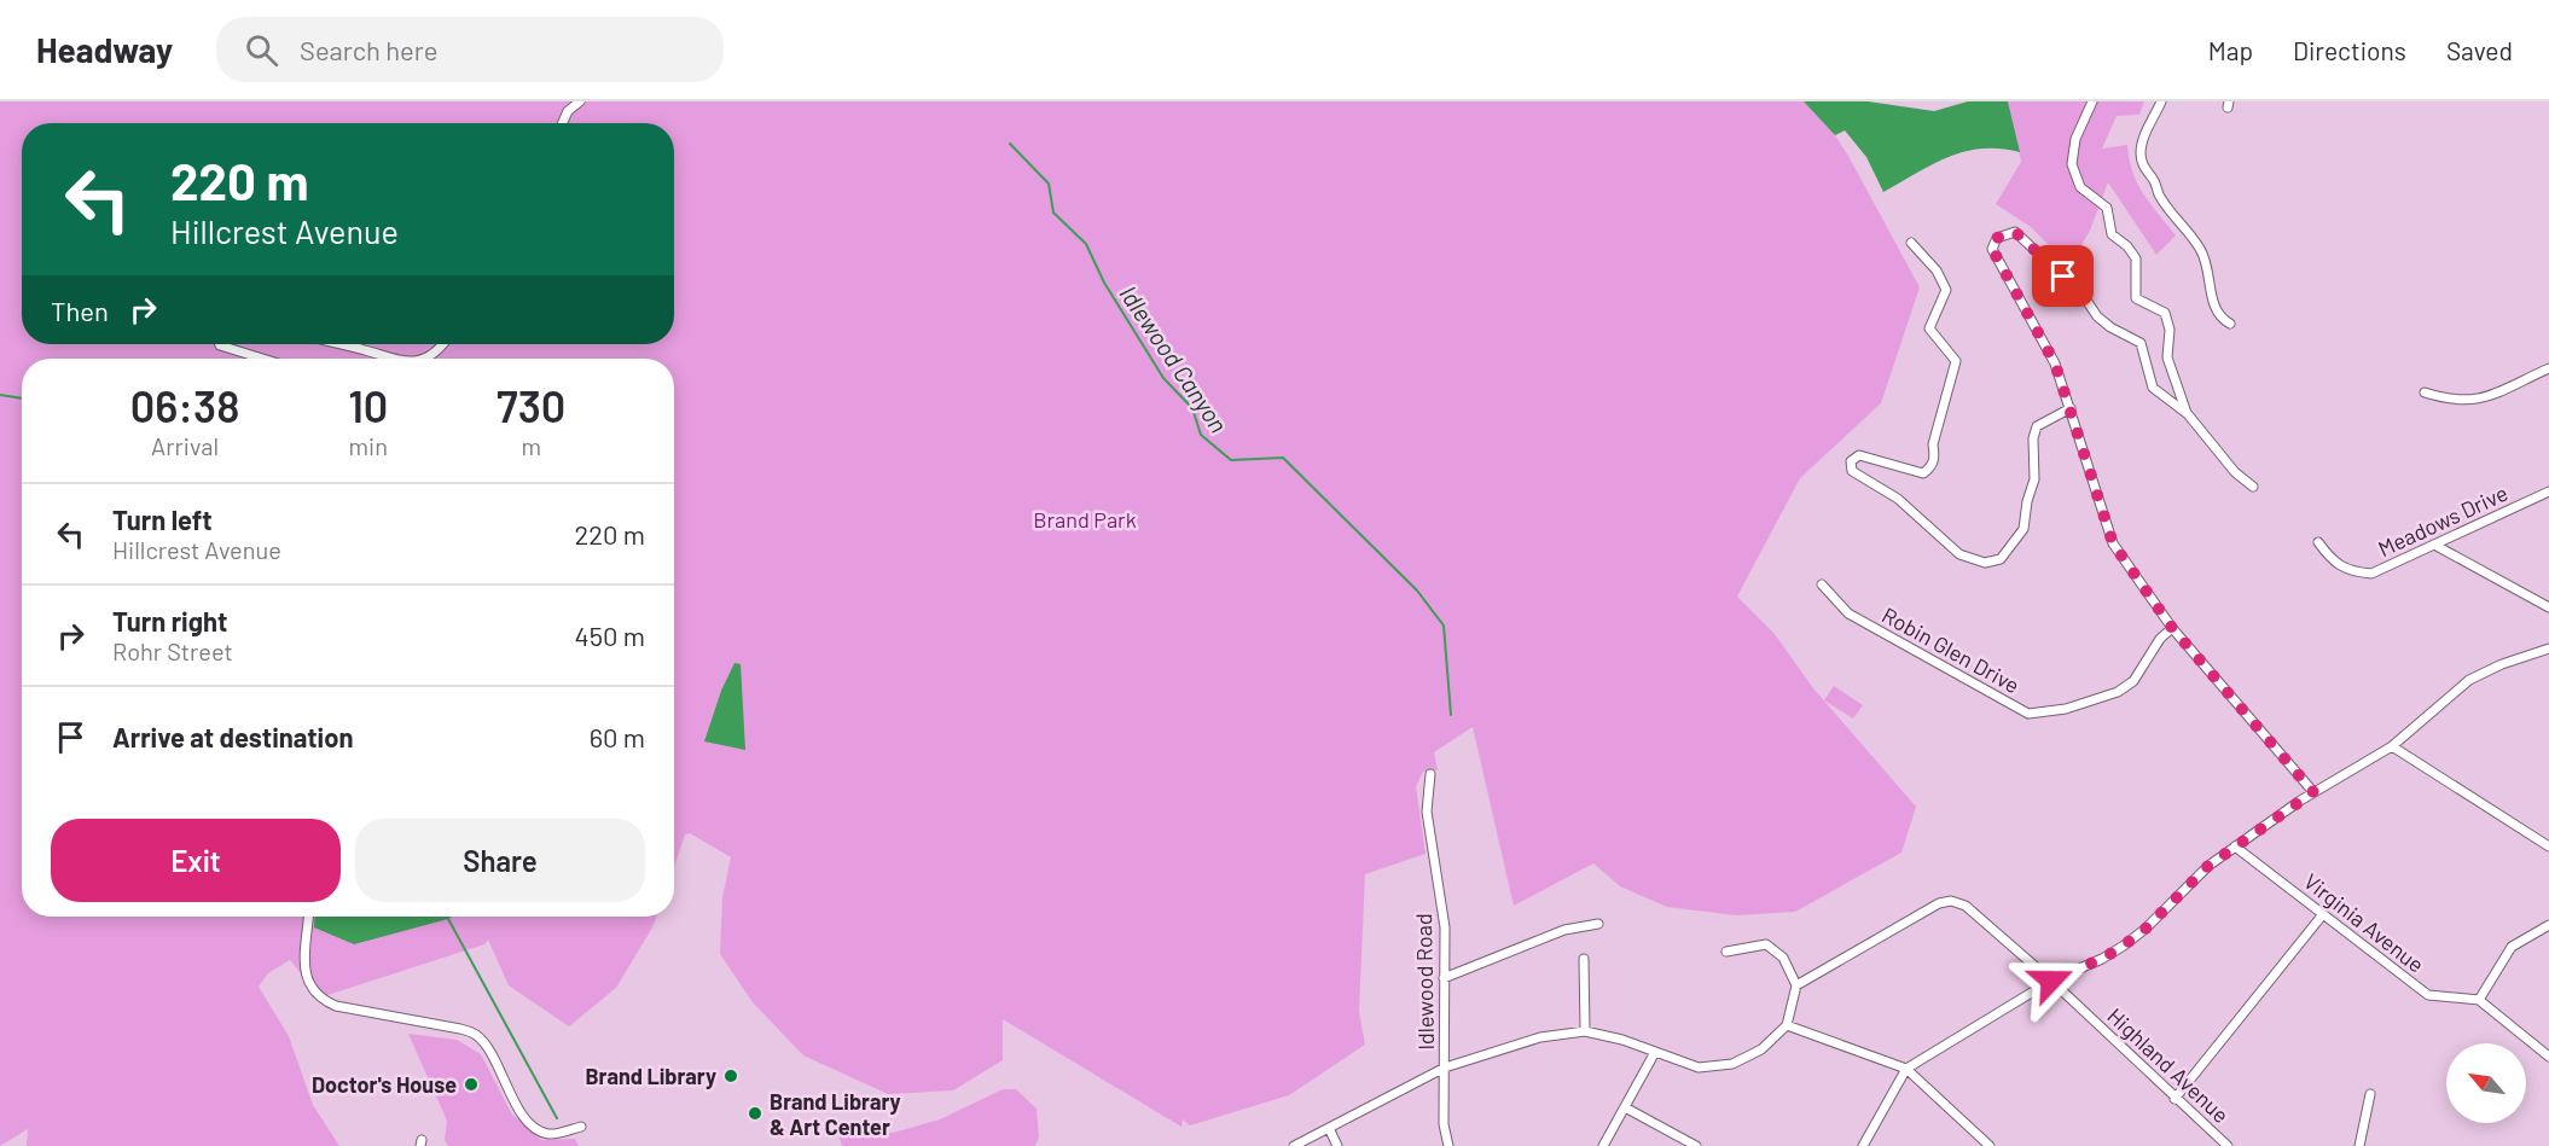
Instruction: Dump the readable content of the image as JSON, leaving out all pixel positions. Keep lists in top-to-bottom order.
{
  "streets": {
    "street": [
      "Meadows Drive",
      "Robin Glen Drive",
      "Virginia Avenue",
      "Idlewood Road",
      "Highland Avenue"
    ]
  },
  "water": ["Idlewood Canyon"],
  "parks": ["Brand Park"],
  "places": ["Brand Library", "Doctor's House", "Brand Library & Art Center"],
  "north": "top left",
  "page": {
    "header": "Headway",
    "search": "Search here",
    "nav": ["Map", "Directions", "Saved"],
    "turn": ["220 m", "Hillcrest Avenue"],
    "then": "Then",
    "eta": [
      "06:38",
      "Arrival",
      "10",
      "min",
      "730",
      "m"
    ],
    "list": [
      {
        "name": "Turn left",
        "note": "Hillcrest Avenue",
        "value": "220 m"
      },
      {
        "name": "Turn right",
        "note": "Rohr Street",
        "value": "450 m"
      },
      {
        "name": "Arrive at destination",
        "value": "60 m"
      }
    ],
    "buttons": ["Exit", "Share"]
  }
}
